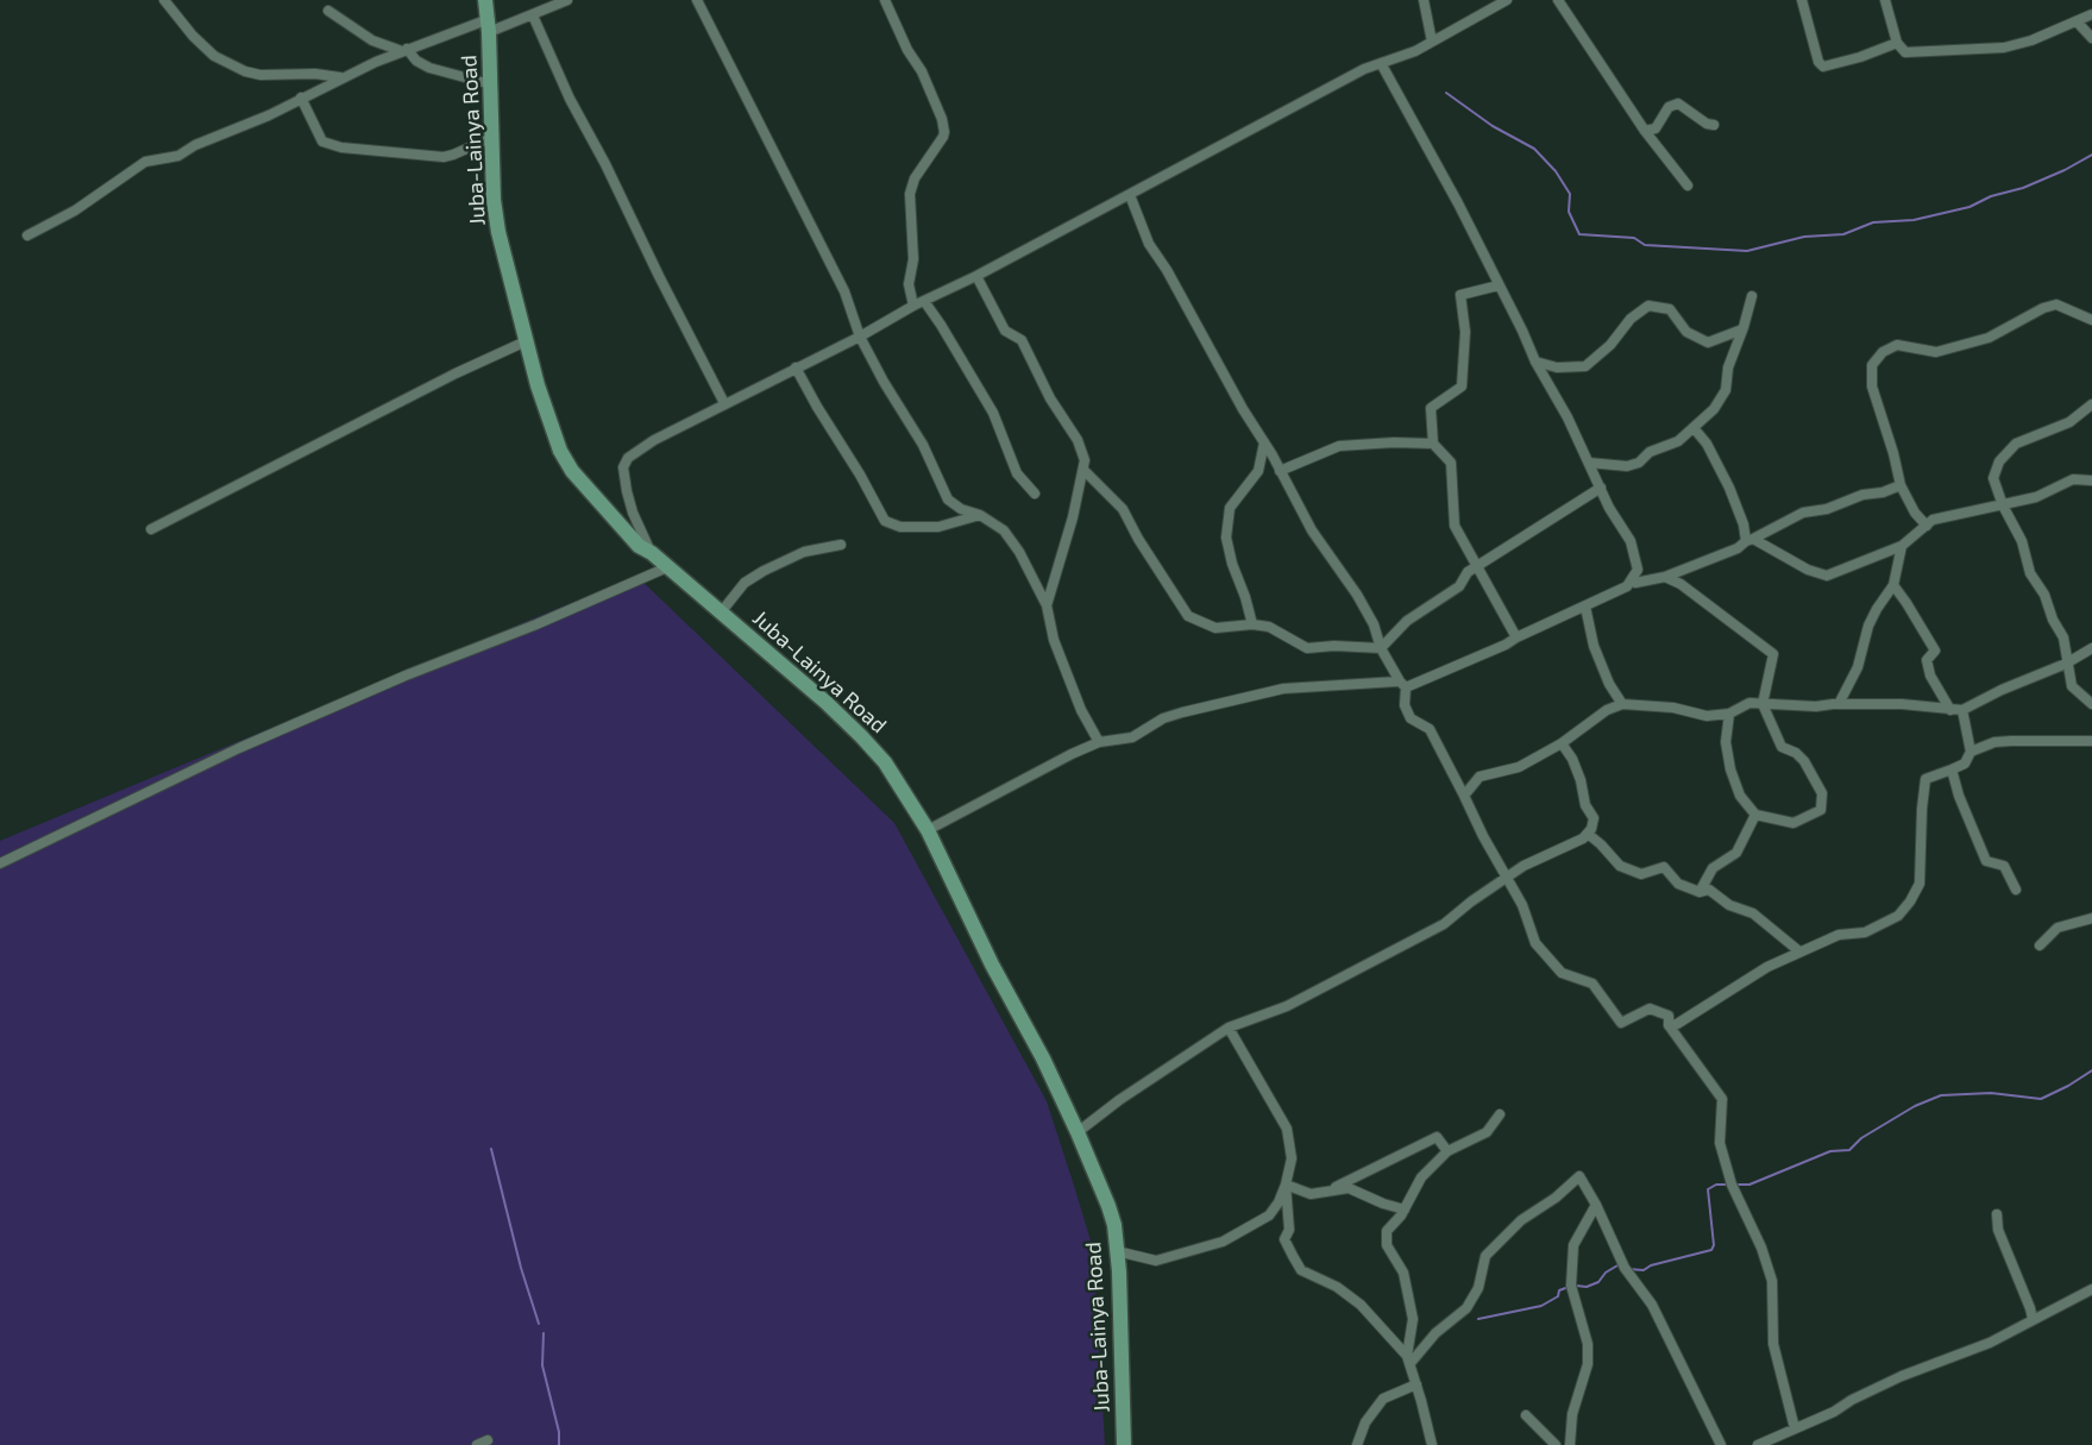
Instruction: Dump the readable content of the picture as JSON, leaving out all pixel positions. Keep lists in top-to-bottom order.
{
  "streets": {
    "main road": ["Juba-Lainya Road"]
  }
}
